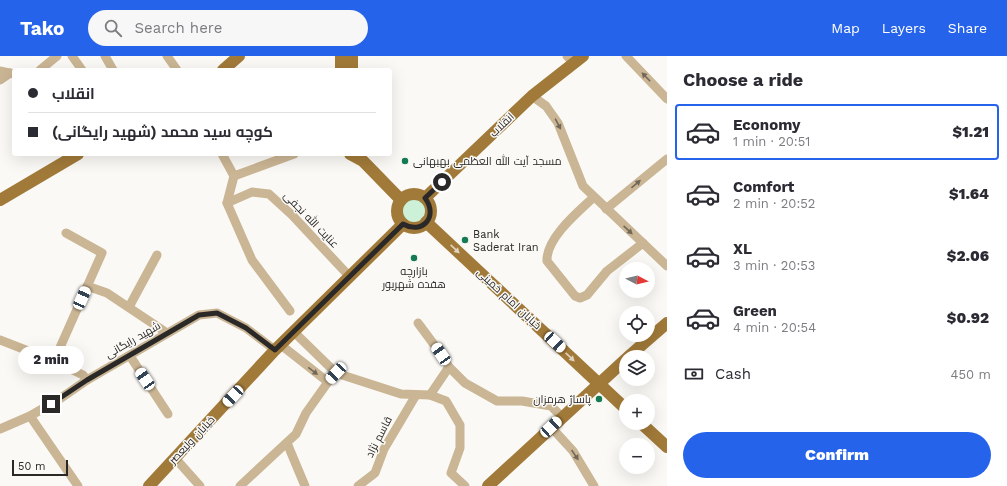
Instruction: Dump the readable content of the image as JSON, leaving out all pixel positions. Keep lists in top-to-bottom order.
{
  "streets": {
    "main road": ["انقلاب", "خیابان امام خمینی", "خیابان ولیعصر"],
    "street": ["عنایت الله نجفی", "شهید رایگانی", "قاسم نژاد"]
  },
  "crossings": [
    ["انقلاب", "خیابان امام خمینی"],
    ["انقلاب", "خیابان ولیعصر"],
    ["عنایت الله نجفی", "خیابان ولیعصر"],
    ["خیابان امام خمینی", "خیابان ولیعصر"],
    ["شهید رایگانی", "خیابان ولیعصر"]
  ],
  "one_way": ["خیابان امام خمینی"],
  "places": [
    "مسجد آیت الله العظمی بهبهانی",
    "Bank Saderat Iran",
    "بازارچه هفده شهریور",
    "پاساژ هرمزان"
  ],
  "scale_bar": "50 m",
  "north": "right",
  "page": {
    "header": "Tako",
    "search": "Search here",
    "nav": ["Map", "Layers", "Share"],
    "heading": "Choose a ride",
    "banner": ["انقلاب", "کوچه سید محمد (شهید رایگانی)"],
    "list": [
      {
        "name": "Economy",
        "note": "1 min · 20:51",
        "value": "$1.21"
      },
      {
        "name": "Comfort",
        "note": "2 min · 20:52",
        "value": "$1.64"
      },
      {
        "name": "XL",
        "note": "3 min · 20:53",
        "value": "$2.06"
      },
      {
        "name": "Green",
        "note": "4 min · 20:54",
        "value": "$0.92"
      }
    ],
    "map_buttons": ["+", "−"],
    "bubble": "2 min",
    "pay": ["Cash", "450 m"],
    "buttons": "Confirm",
    "scale": "50 m"
  }
}
